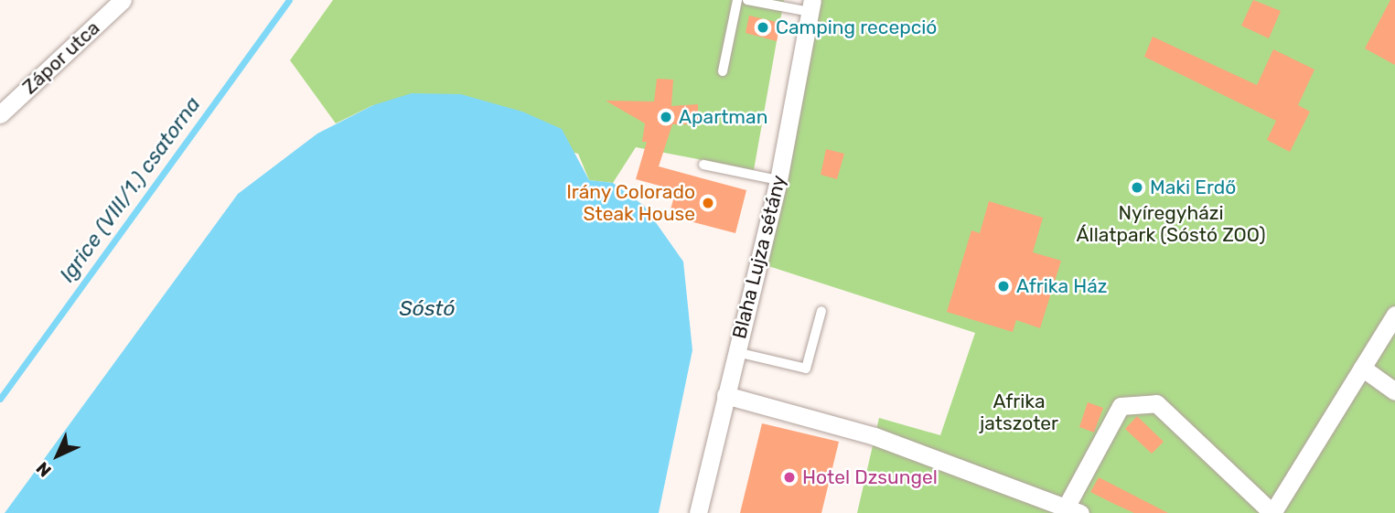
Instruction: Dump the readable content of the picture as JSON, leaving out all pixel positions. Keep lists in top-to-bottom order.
{
  "streets": {
    "street": ["Zápor utca", "Blaha Lujza sétány"]
  },
  "water": ["Igrice (VIII/1.) csatorna", "Sóstó"],
  "parks": ["Nyíregyházi Állatpark (Sóstó ZOO)", "Afrika jatszoter"],
  "places": [
    "Camping recepció",
    "Apartman",
    "Maki Erdő",
    "Irány Colorado Steak House",
    "Afrika Ház",
    "Hotel Dzsungel"
  ],
  "north": "bottom left"
}
